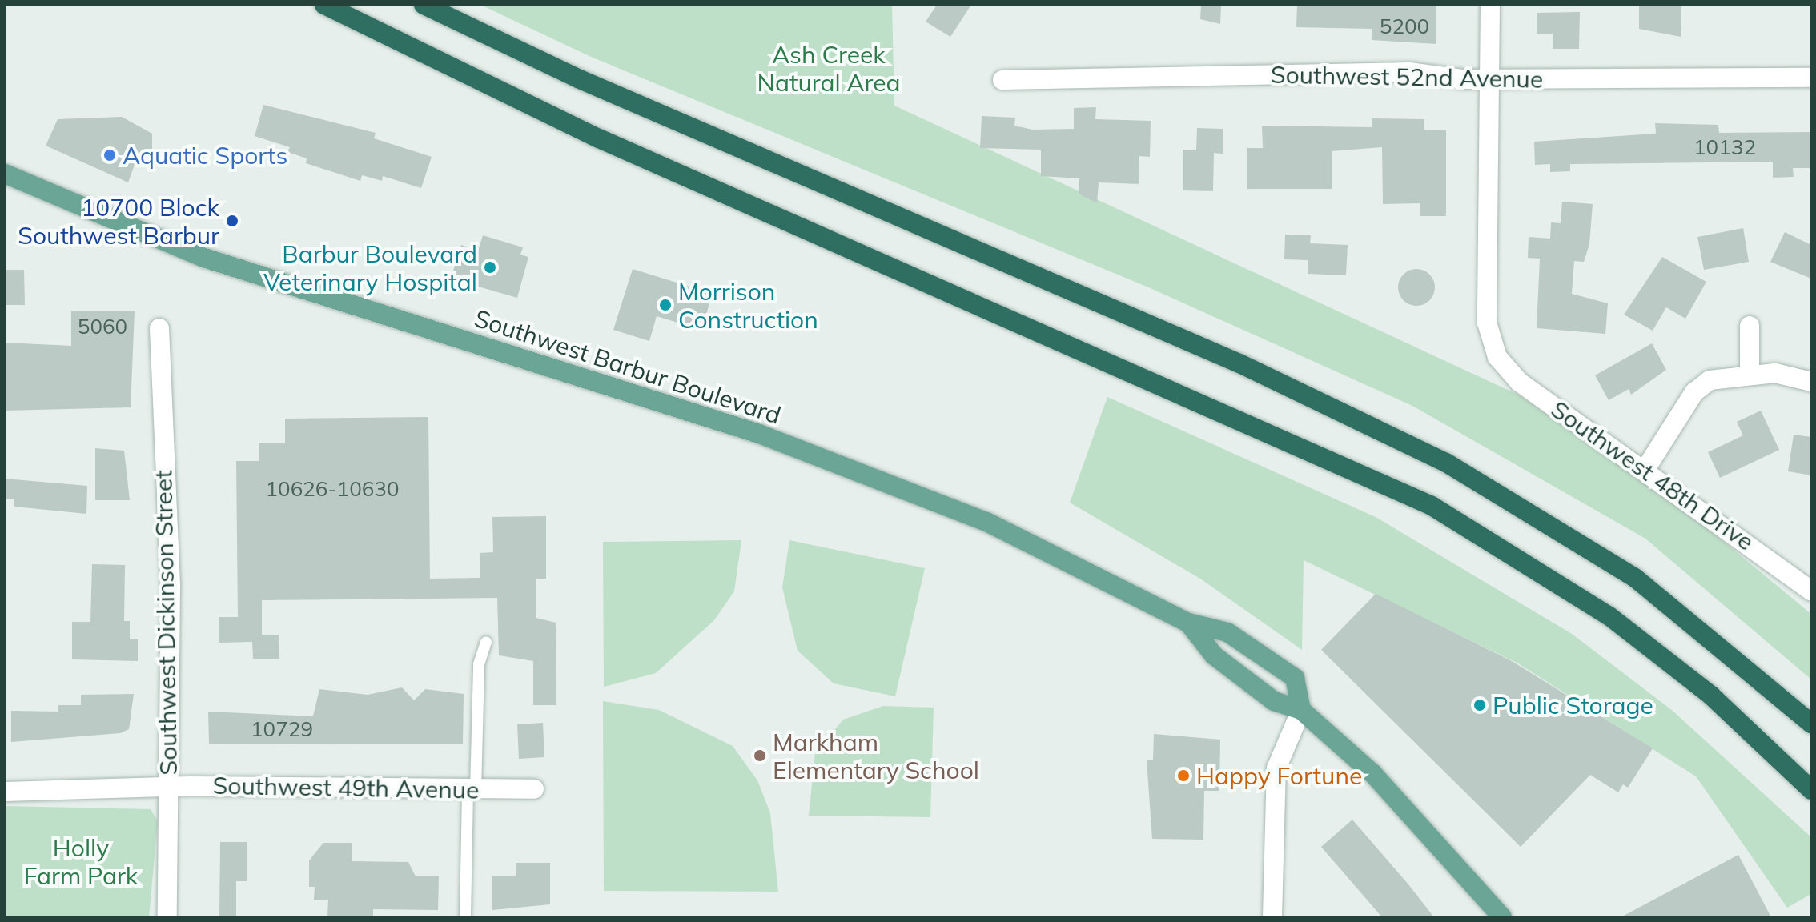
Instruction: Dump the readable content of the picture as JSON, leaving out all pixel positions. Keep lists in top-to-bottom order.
{
  "streets": {
    "main road": ["Southwest Barbur Boulevard"],
    "street": [
      "Southwest 52nd Avenue",
      "Southwest 48th Drive",
      "Southwest Dickinson Street",
      "Southwest 49th Avenue"
    ]
  },
  "crossings": [
    ["Southwest 52nd Avenue", "Southwest 48th Drive"],
    ["Southwest Dickinson Street", "Southwest 49th Avenue"]
  ],
  "parks": ["Ash Creek Natural Area", "Holly Farm Park"],
  "places": [
    "Aquatic Sports",
    "10700 Block Southwest Barbur",
    "Barbur Boulevard Veterinary Hospital",
    "Morrison Construction",
    "Public Storage",
    "Markham Elementary School",
    "Happy Fortune"
  ],
  "house_numbers": [
    "5200",
    "10132",
    "5060",
    "10626-10630",
    "10729"
  ]
}
